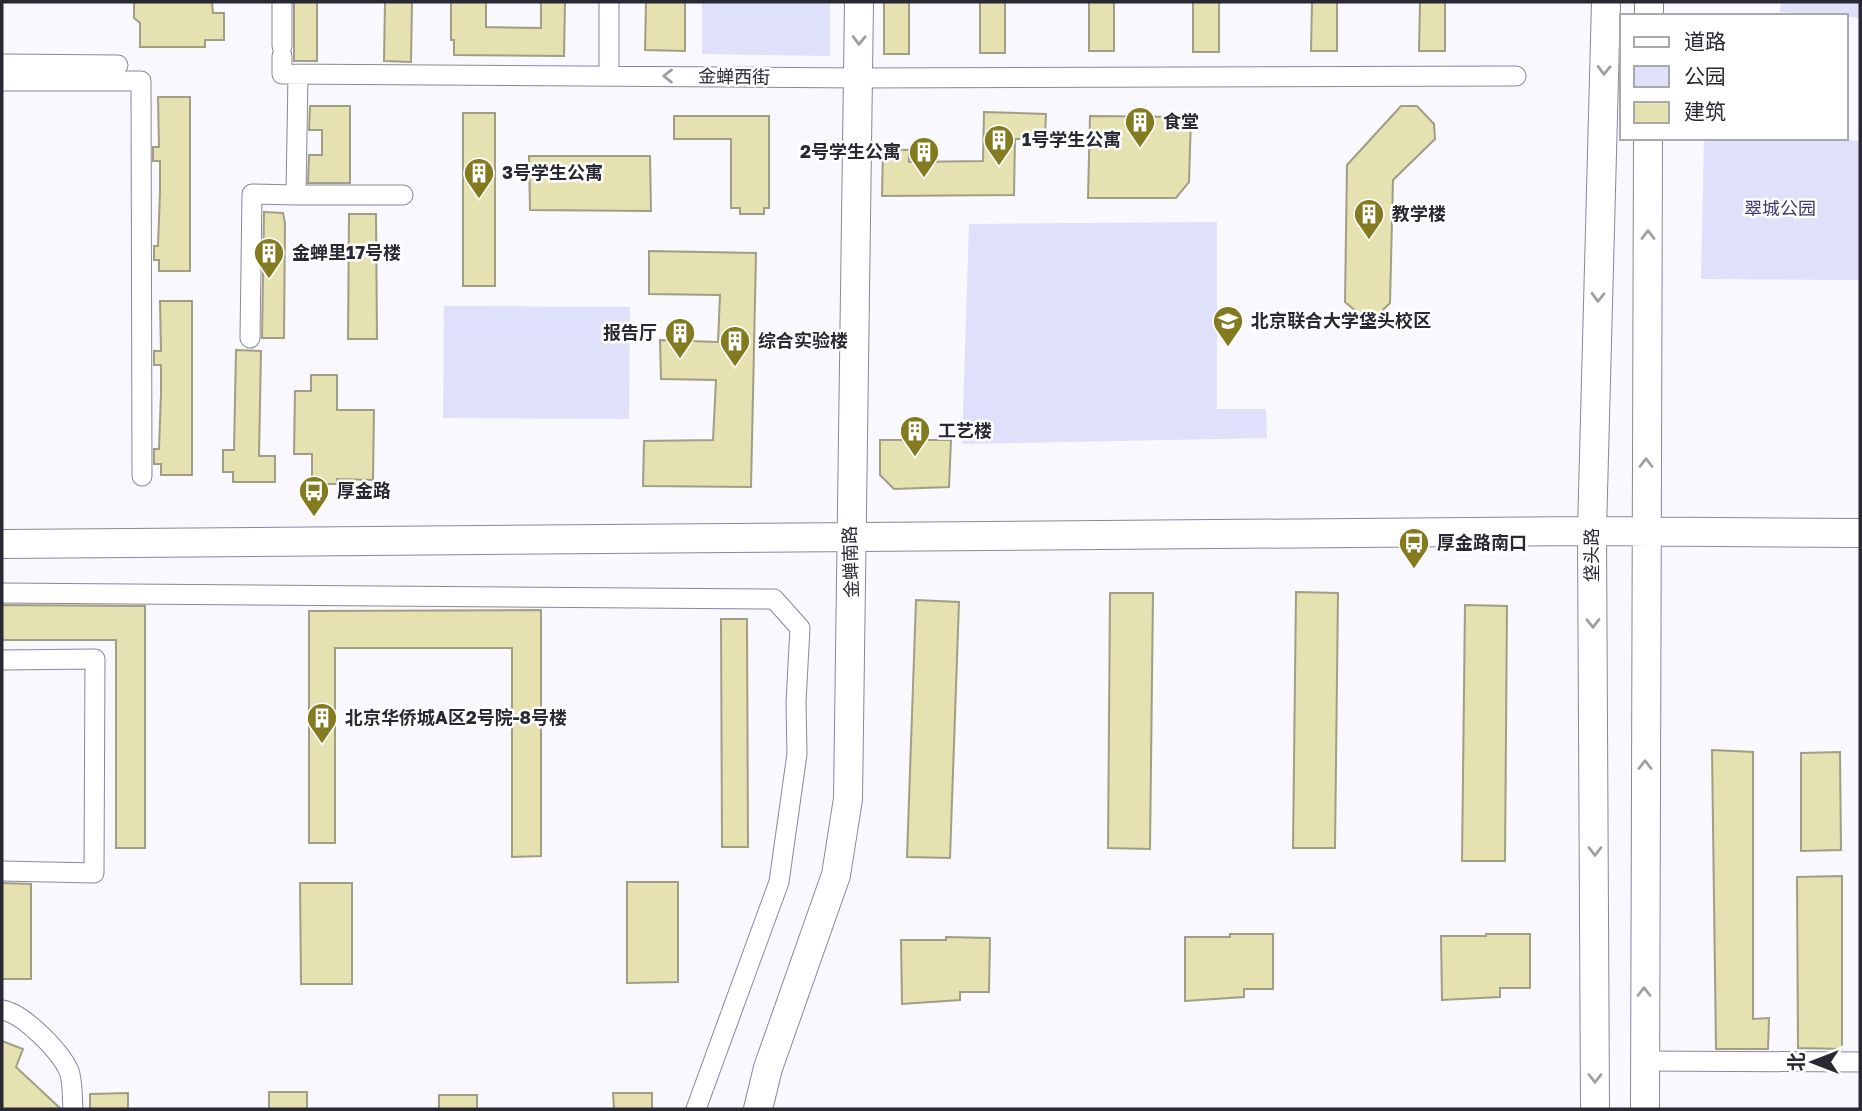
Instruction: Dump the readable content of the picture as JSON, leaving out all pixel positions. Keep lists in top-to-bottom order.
{
  "streets": {
    "street": ["金蝉西街", "垡头路", "金蝉南路"]
  },
  "crossings": [
    ["金蝉西街", "金蝉南路"]
  ],
  "parks": ["翠城公园"],
  "places": {
    "building": [
      "食堂",
      "1号学生公寓",
      "2号学生公寓",
      "3号学生公寓",
      "教学楼",
      "金蝉里17号楼",
      "报告厅",
      "综合实验楼",
      "工艺楼",
      "北京华侨城A区2号院-8号楼"
    ],
    "school or university": ["北京联合大学垡头校区"],
    "bus stop": ["厚金路", "厚金路南口"]
  },
  "legend": ["道路", "公园", "建筑"],
  "north": "left"
}
